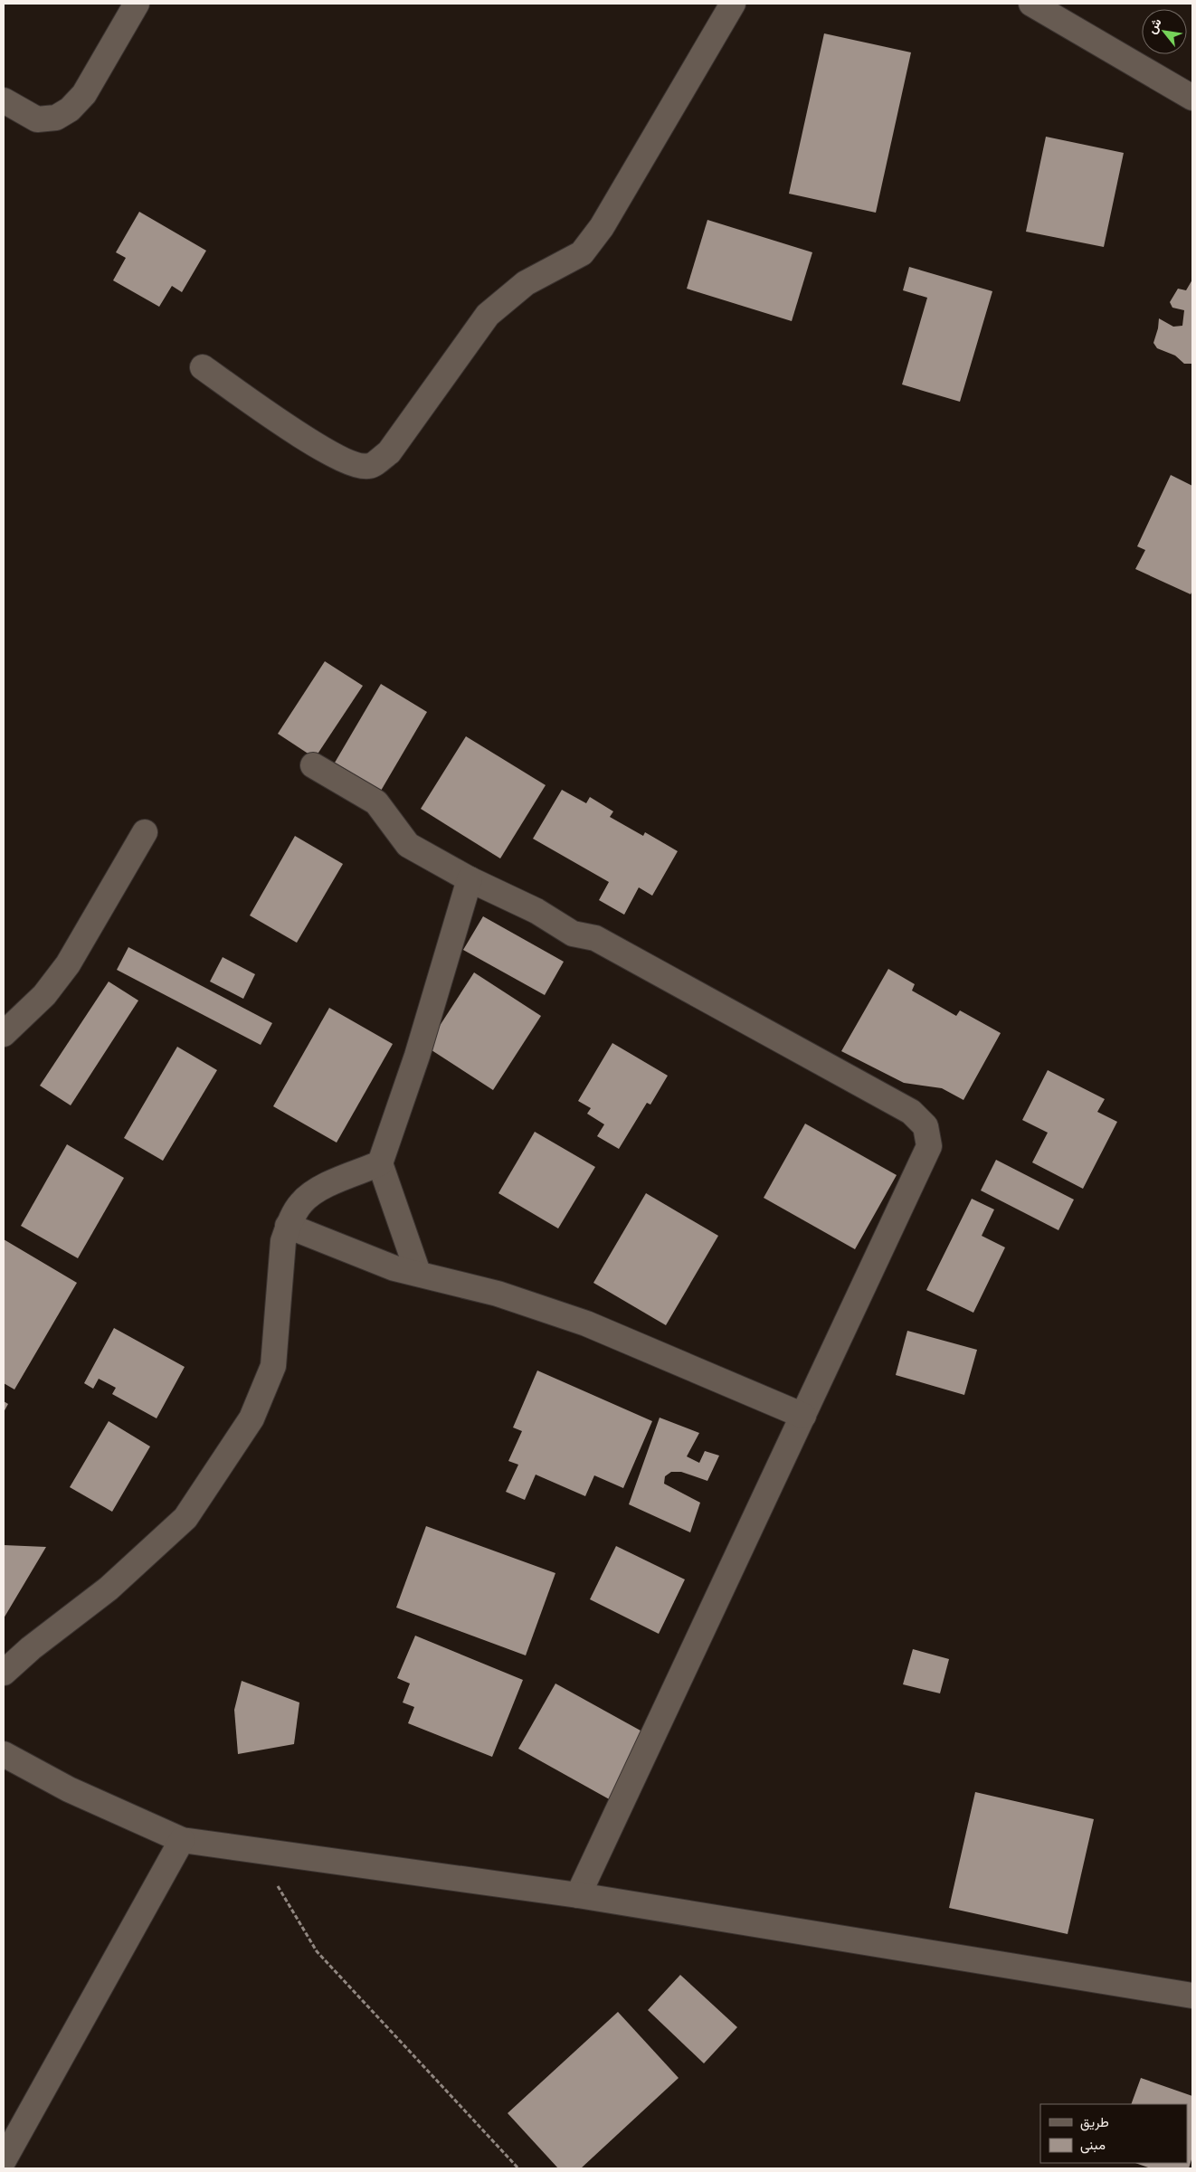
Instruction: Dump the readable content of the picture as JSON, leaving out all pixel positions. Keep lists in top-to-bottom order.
{
  "legend": ["طريق", "مبنى"],
  "north": "top left"
}
